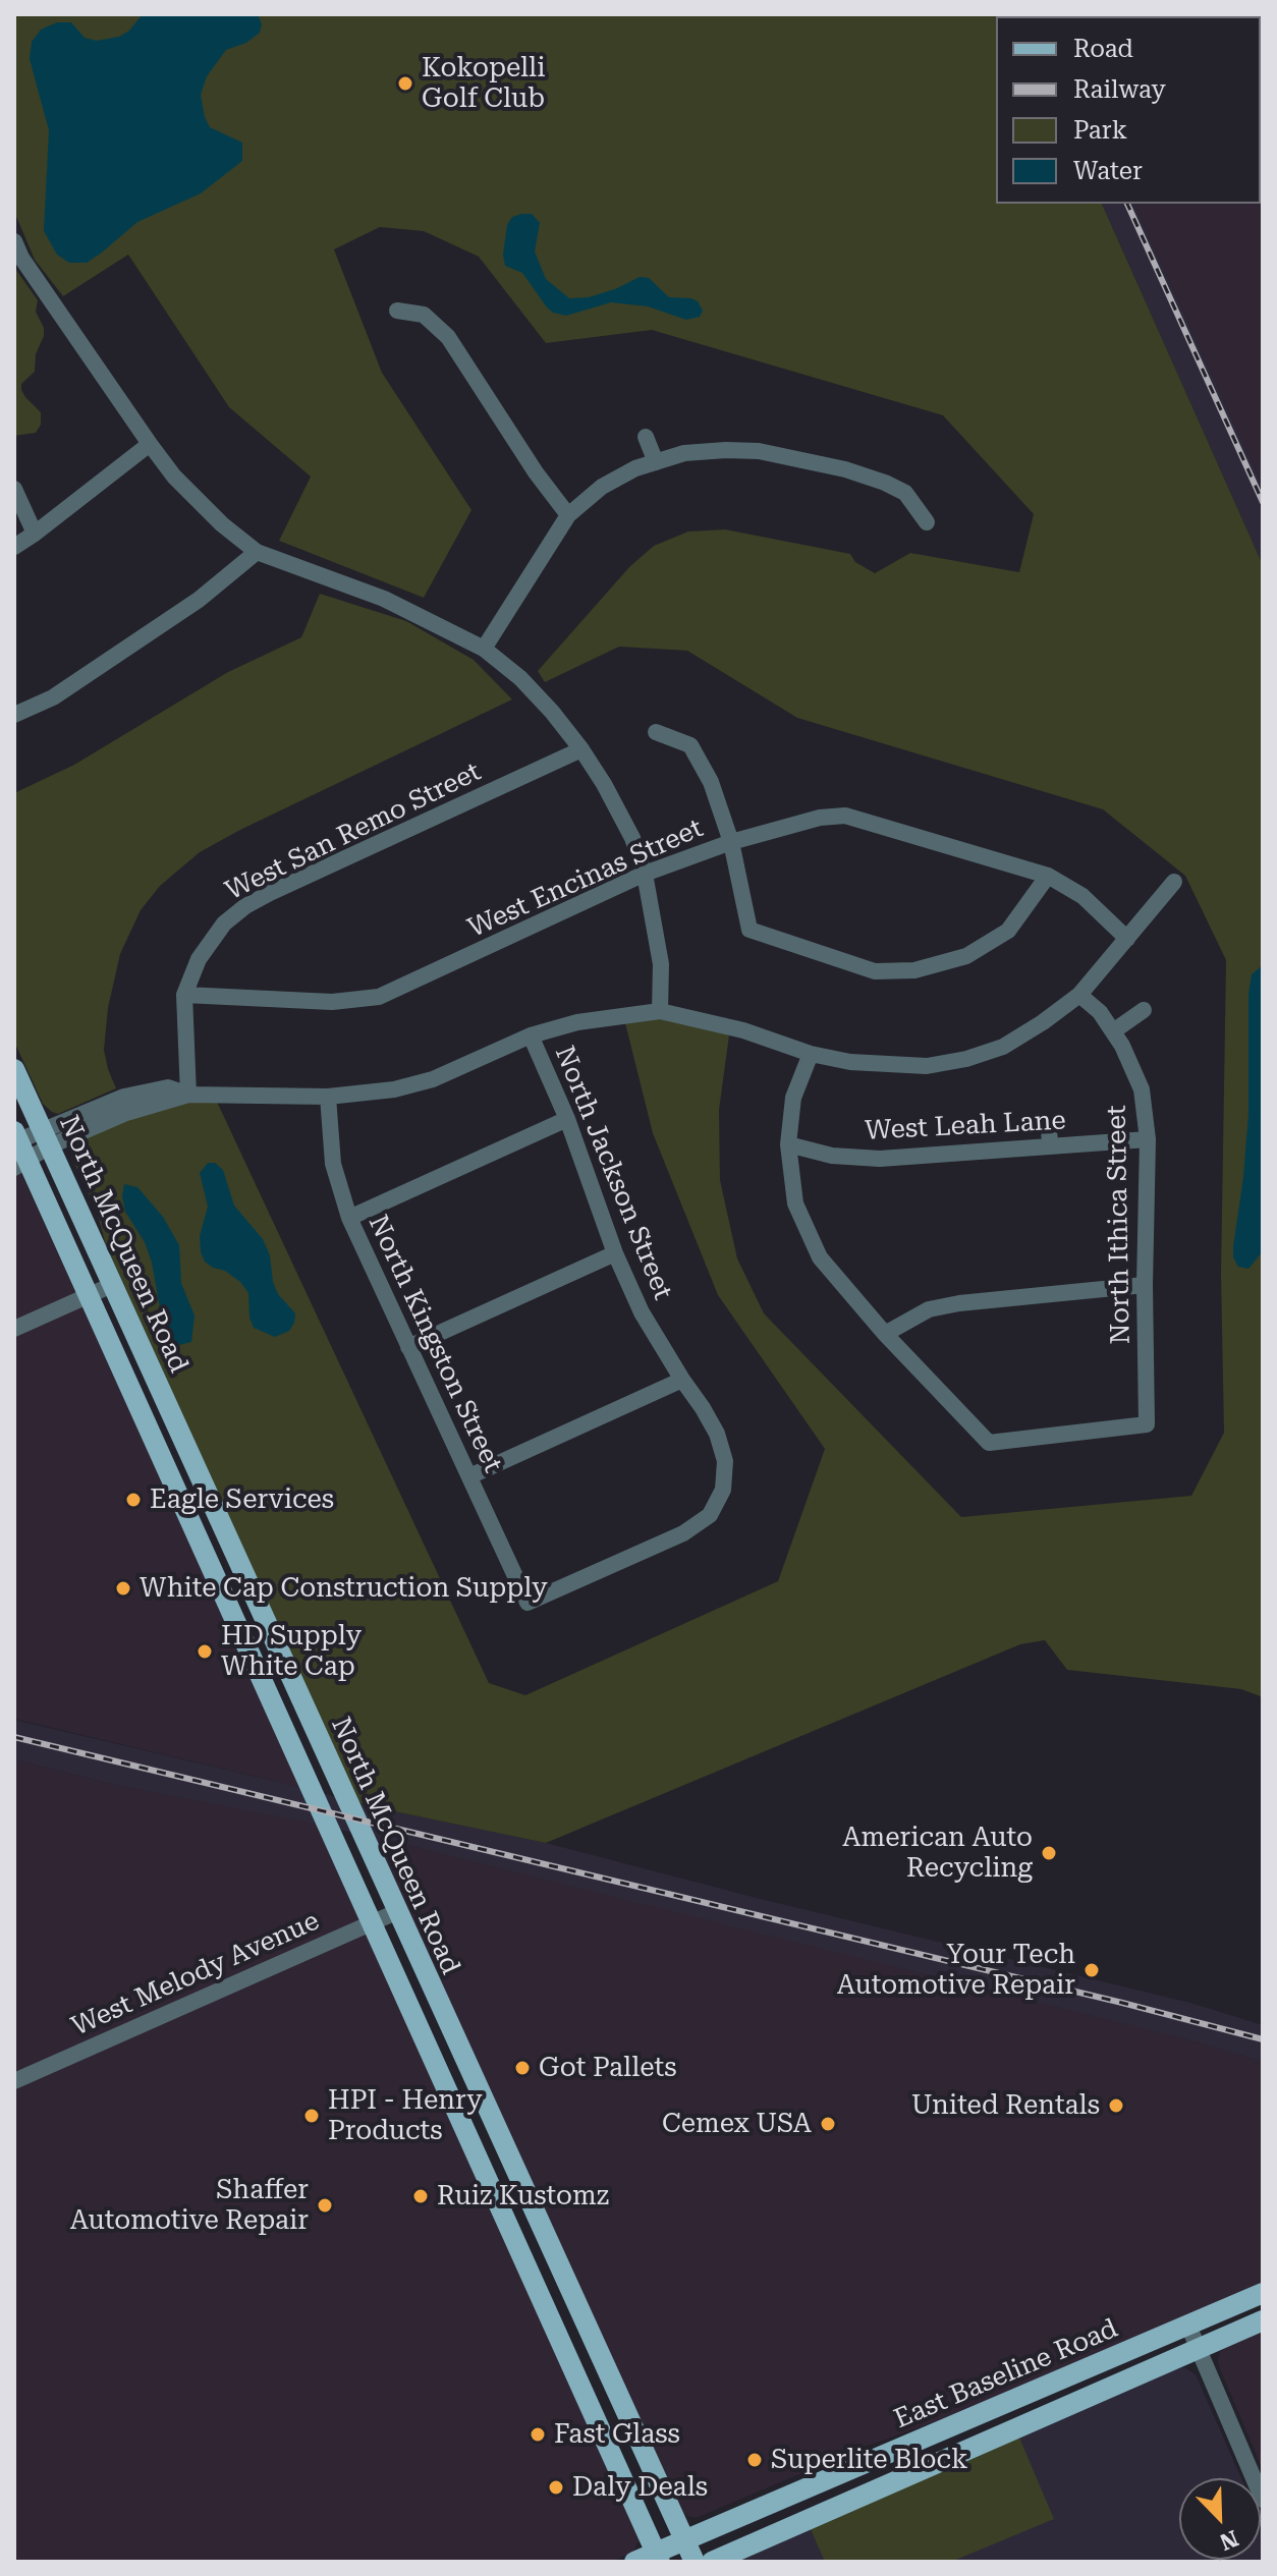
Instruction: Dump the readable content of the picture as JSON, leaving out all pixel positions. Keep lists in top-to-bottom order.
{
  "streets": {
    "main road": ["North McQueen Road", "East Baseline Road"],
    "street": [
      "West San Remo Street",
      "West Encinas Street",
      "West Leah Lane",
      "North Jackson Street",
      "North Ithica Street",
      "North Kingston Street",
      "West Melody Avenue"
    ]
  },
  "crossings": [
    ["West San Remo Street", "West Encinas Street"],
    ["West Leah Lane", "North Ithica Street"],
    ["North Jackson Street", "North Kingston Street"],
    ["North McQueen Road", "West Melody Avenue"],
    ["North McQueen Road", "East Baseline Road"]
  ],
  "places": [
    "Kokopelli Golf Club",
    "Eagle Services",
    "White Cap Construction Supply",
    "HD Supply White Cap",
    "American Auto Recycling",
    "Your Tech Automotive Repair",
    "Got Pallets",
    "United Rentals",
    "HPI - Henry Products",
    "Cemex USA",
    "Ruiz Kustomz",
    "Shaffer Automotive Repair",
    "Fast Glass",
    "Superlite Block",
    "Daly Deals"
  ],
  "legend": [
    "Road",
    "Railway",
    "Park",
    "Water"
  ],
  "north": "bottom right"
}
